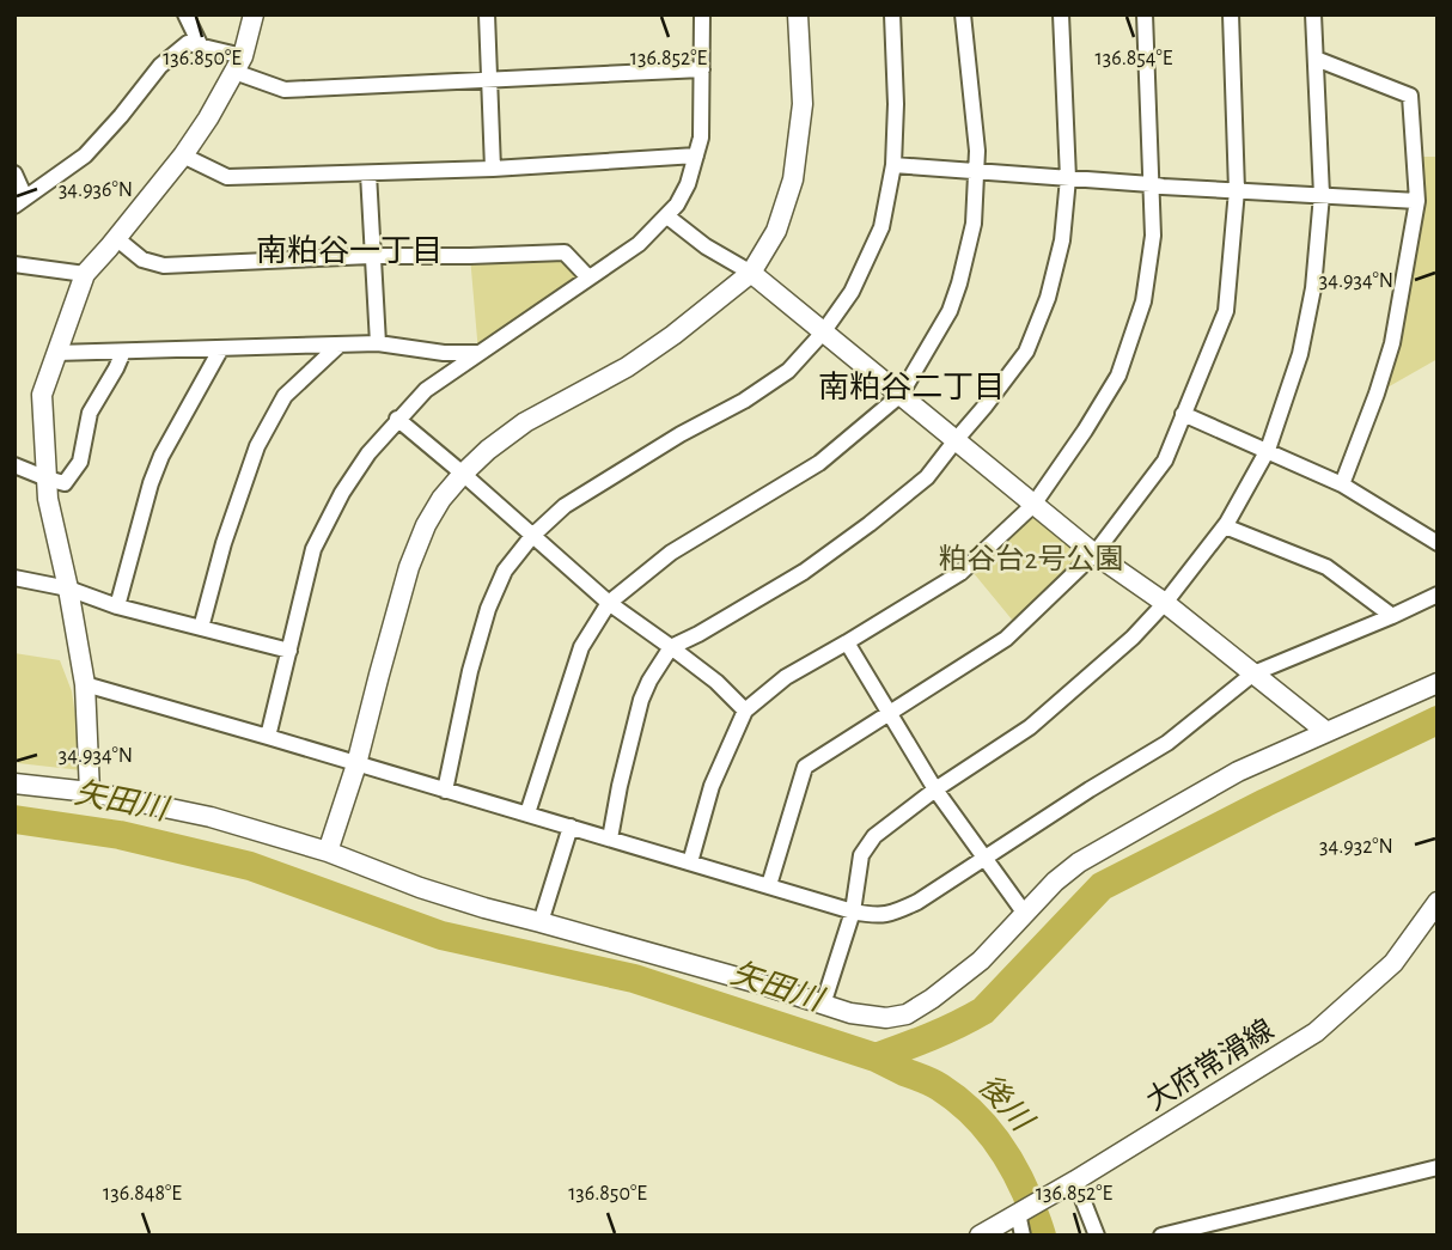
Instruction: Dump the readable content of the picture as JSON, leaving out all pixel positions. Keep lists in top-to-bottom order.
{
  "streets": {
    "street": ["大府常滑線"]
  },
  "districts": ["南粕谷一丁目", "南粕谷二丁目"],
  "water": ["矢田川", "後川"],
  "parks": ["粕谷台2号公園"],
  "coordinates": [
    "136.850°E",
    "136.852°E",
    "136.854°E",
    "34.936°N",
    "34.934°N",
    "34.932°N",
    "136.848°E"
  ]
}
